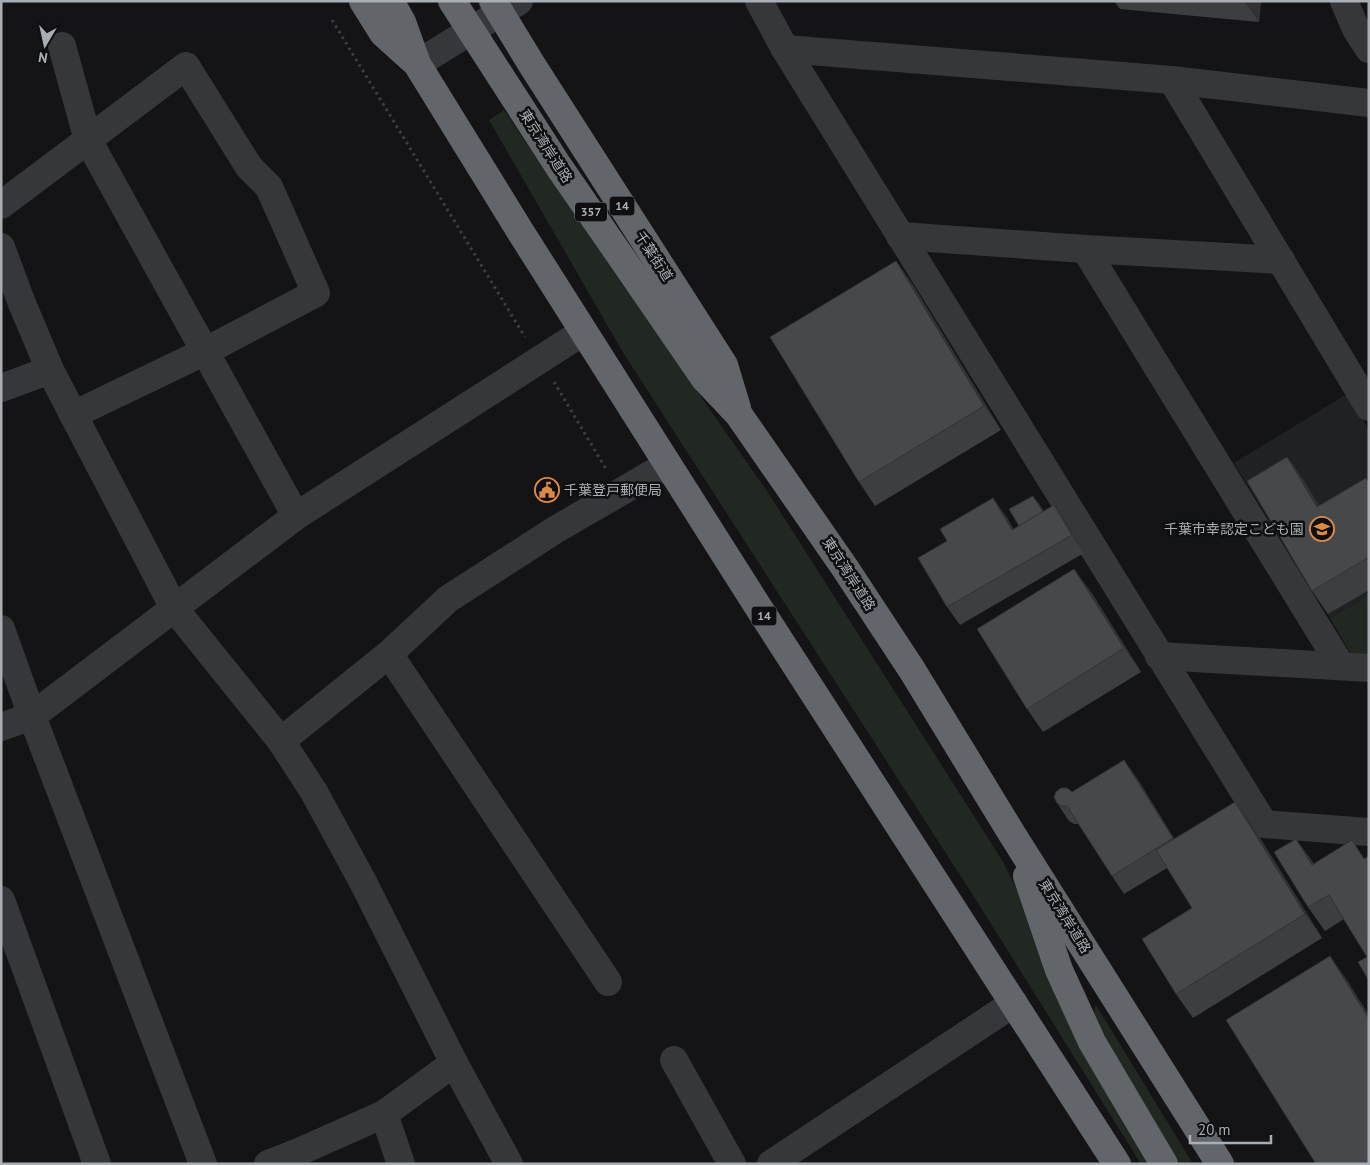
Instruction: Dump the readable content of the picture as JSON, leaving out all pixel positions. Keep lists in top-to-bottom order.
{
  "streets": {
    "highway": [
      "東京湾岸道路",
      "14",
      "357",
      "千葉街道"
    ]
  },
  "crossings": [
    ["東京湾岸道路", "千葉街道"]
  ],
  "places": {
    "public building": ["千葉登戸郵便局"],
    "school or university": ["千葉市幸認定こども園"]
  },
  "scale_bar": "20 m",
  "north": "bottom"
}
